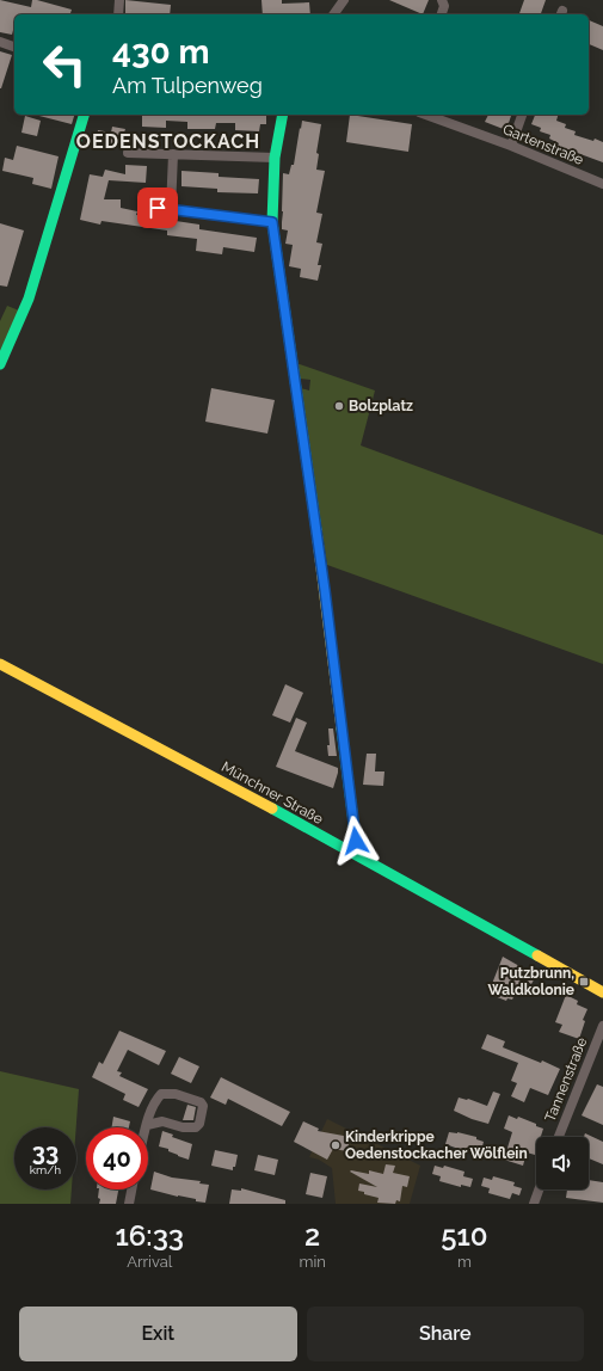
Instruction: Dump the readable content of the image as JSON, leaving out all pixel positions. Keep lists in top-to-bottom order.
{
  "streets": {
    "street": ["Gartenstraße", "Münchner Straße", "Tannenstraße"]
  },
  "districts": ["OEDENSTOCKACH"],
  "places": {
    "other": ["Bolzplatz", "Kinderkrippe Oedenstockacher Wölflein"],
    "transit": ["Putzbrunn, Waldkolonie"]
  },
  "page": {
    "turn": ["430 m", "Am Tulpenweg"],
    "speed": "33 km/h",
    "limit": "40",
    "eta": [
      "16:33",
      "Arrival",
      "2",
      "min",
      "510",
      "m"
    ],
    "buttons": ["Exit", "Share"]
  }
}
